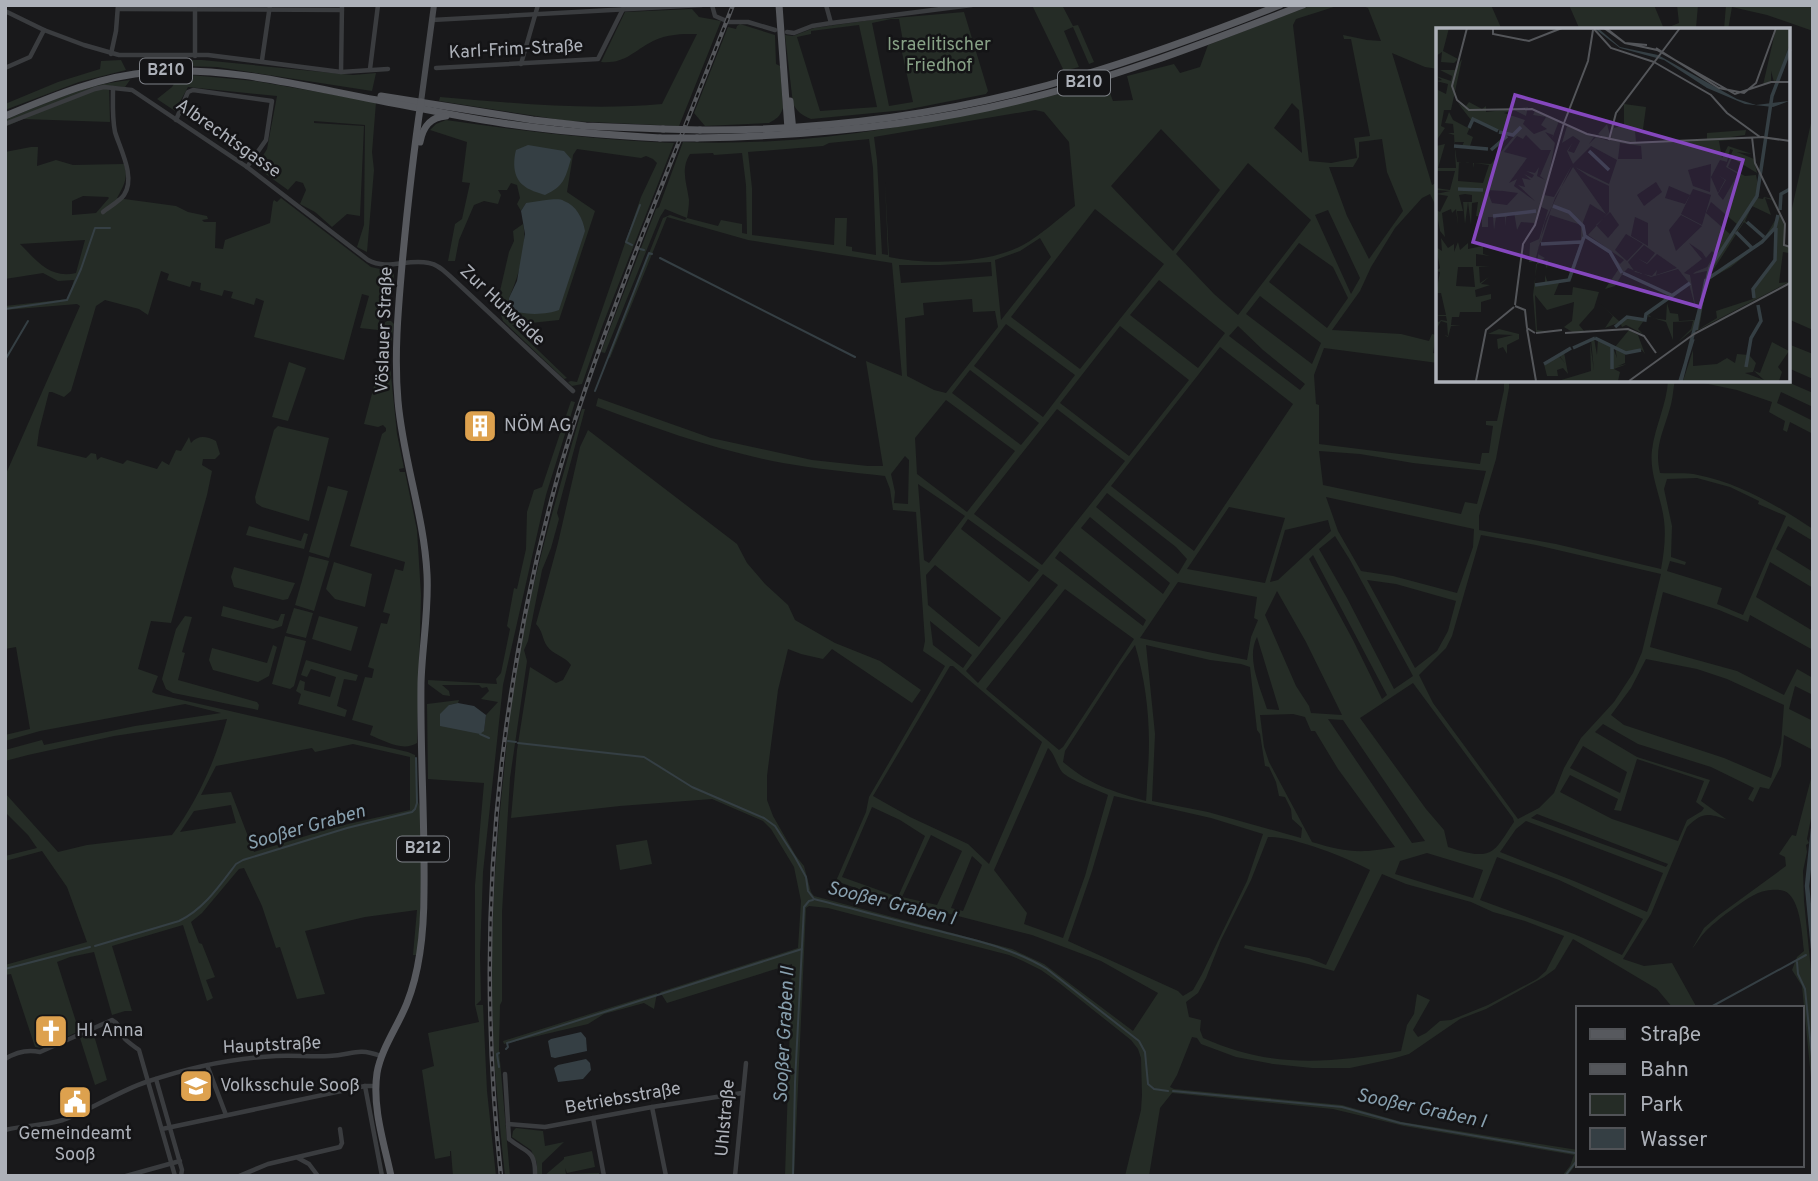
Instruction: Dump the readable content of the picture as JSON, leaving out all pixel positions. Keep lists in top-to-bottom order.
{
  "streets": {
    "main road": ["B210", "Vöslauer Straße", "B212"],
    "street": [
      "Karl-Frim-Straße",
      "Albrechtsgasse",
      "Zur Hutweide",
      "Hauptstraße",
      "Betriebsstraße",
      "Uhlstraße"
    ]
  },
  "crossings": [
    ["B210", "Vöslauer Straße"],
    ["Albrechtsgasse", "Zur Hutweide"],
    ["Albrechtsgasse", "Vöslauer Straße"],
    ["Zur Hutweide", "Vöslauer Straße"],
    ["Vöslauer Straße", "B212"],
    ["Vöslauer Straße", "Hauptstraße"],
    ["B212", "Hauptstraße"],
    ["Betriebsstraße", "Uhlstraße"]
  ],
  "water": ["Sooßer Graben", "Sooßer Graben I", "Sooßer Graben II"],
  "parks": ["Israelitischer Friedhof"],
  "places": {
    "building": ["NÖM AG"],
    "church": ["Hl. Anna"],
    "school or university": ["Volksschule Sooß"],
    "public building": ["Gemeindeamt Sooß"]
  },
  "legend": [
    "Straße",
    "Bahn",
    "Park",
    "Wasser"
  ]
}
